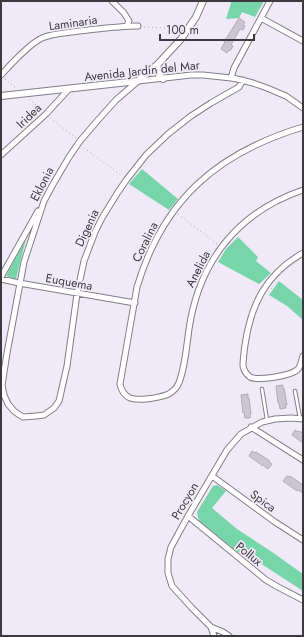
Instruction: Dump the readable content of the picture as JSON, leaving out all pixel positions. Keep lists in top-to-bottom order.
{
  "streets": {
    "street": [
      "Laminaria",
      "Avenida Jardín del Mar",
      "Iridea",
      "Eklonia",
      "Digenia",
      "Coralina",
      "Anelida",
      "Euquema",
      "Procyon",
      "Spica",
      "Pollux"
    ]
  },
  "crossings": [
    ["Avenida Jardín del Mar", "Iridea"],
    ["Avenida Jardín del Mar", "Eklonia"],
    ["Avenida Jardín del Mar", "Digenia"],
    ["Eklonia", "Digenia"],
    ["Eklonia", "Euquema"],
    ["Digenia", "Euquema"],
    ["Coralina", "Anelida"],
    ["Coralina", "Euquema"],
    ["Procyon", "Spica"],
    ["Procyon", "Pollux"]
  ],
  "scale_bar": "100 m"
}
